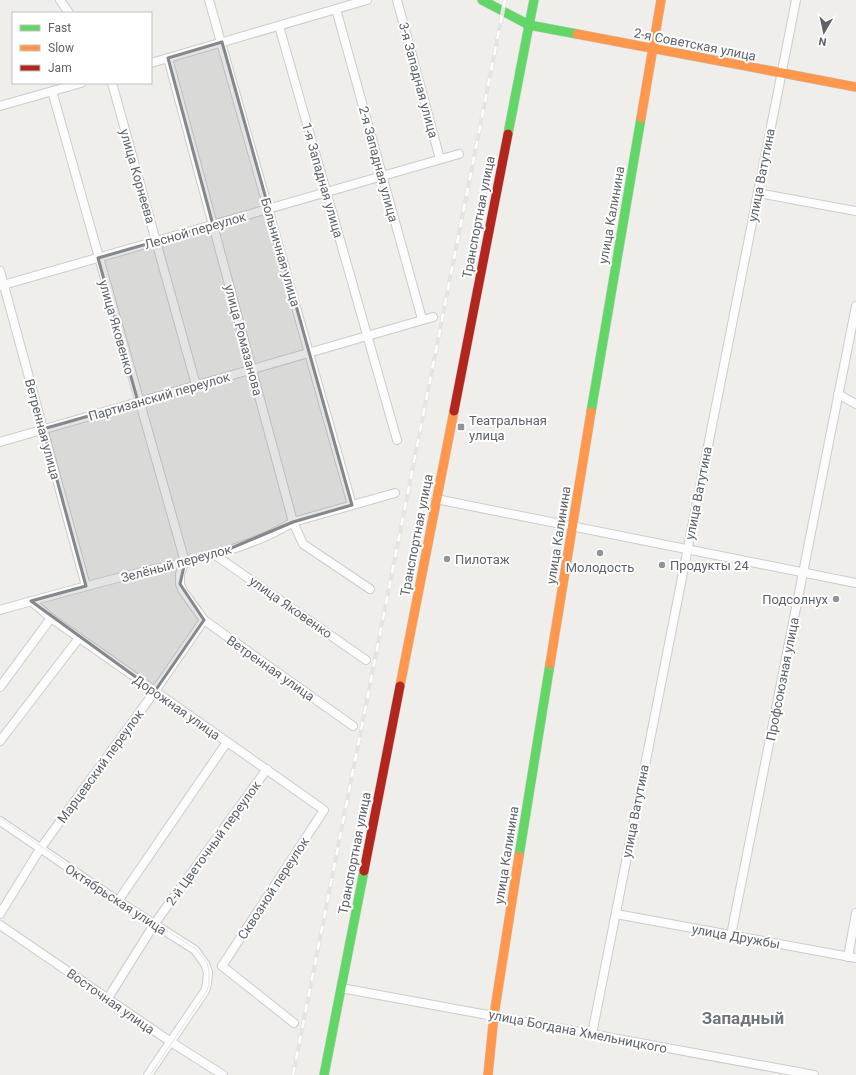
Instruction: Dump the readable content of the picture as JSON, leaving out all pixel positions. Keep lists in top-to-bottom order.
{
  "streets": {
    "main road": ["2-я Советская улица", "улица Калинина", "Транспортная улица"],
    "street": [
      "3-я Западная улица",
      "2-я Западная улица",
      "улица Ватутина",
      "улица Корнеева",
      "1-я Западная улица",
      "Лесной переулок",
      "Больничная улица",
      "улица Яковенко",
      "улица Ромазанова",
      "Партизанский переулок",
      "Ветренная улица",
      "Зелёный переулок",
      "Профсоюзная улица",
      "Дорожная улица",
      "Марцевский переулок",
      "2-й Цветочный переулок",
      "Сквозной переулок",
      "Октябрьская улица",
      "улица Дружбы",
      "Восточная улица",
      "улица Богдана Хмельницкого"
    ]
  },
  "crossings": [
    ["2-я Советская улица", "улица Ватутина"],
    ["2-я Советская улица", "улица Калинина"],
    ["2-я Советская улица", "Транспортная улица"],
    ["3-я Западная улица", "Лесной переулок"],
    ["2-я Западная улица", "Лесной переулок"],
    ["2-я Западная улица", "Партизанский переулок"],
    ["улица Ватутина", "улица Дружбы"],
    ["улица Ватутина", "улица Богдана Хмельницкого"],
    ["улица Корнеева", "Лесной переулок"],
    ["улица Корнеева", "Партизанский переулок"],
    ["1-я Западная улица", "Лесной переулок"],
    ["1-я Западная улица", "Партизанский переулок"],
    ["улица Калинина", "улица Богдана Хмельницкого"],
    ["Транспортная улица", "улица Богдана Хмельницкого"],
    ["Лесной переулок", "Больничная улица"],
    ["Лесной переулок", "улица Яковенко"],
    ["Лесной переулок", "улица Ромазанова"],
    ["Лесной переулок", "Ветренная улица"],
    ["Больничная улица", "Партизанский переулок"],
    ["Больничная улица", "Зелёный переулок"],
    ["улица Яковенко", "Партизанский переулок"],
    ["улица Яковенко", "Ветренная улица"],
    ["улица Яковенко", "Зелёный переулок"],
    ["улица Ромазанова", "Партизанский переулок"],
    ["улица Ромазанова", "Зелёный переулок"],
    ["Партизанский переулок", "Ветренная улица"],
    ["Ветренная улица", "Зелёный переулок"],
    ["Ветренная улица", "Марцевский переулок"],
    ["Зелёный переулок", "Дорожная улица"],
    ["Профсоюзная улица", "улица Дружбы"],
    ["Дорожная улица", "Марцевский переулок"],
    ["Дорожная улица", "2-й Цветочный переулок"],
    ["Дорожная улица", "Сквозной переулок"],
    ["Марцевский переулок", "Октябрьская улица"],
    ["2-й Цветочный переулок", "Октябрьская улица"],
    ["2-й Цветочный переулок", "Восточная улица"],
    ["Октябрьская улица", "Восточная улица"]
  ],
  "districts": ["Западный"],
  "places": {
    "transit": ["Театральная улица"],
    "other": [
      "Молодость",
      "Пилотаж",
      "Продукты 24",
      "Подсолнух"
    ]
  },
  "legend": ["Fast", "Slow", "Jam"],
  "north": "bottom"
}
